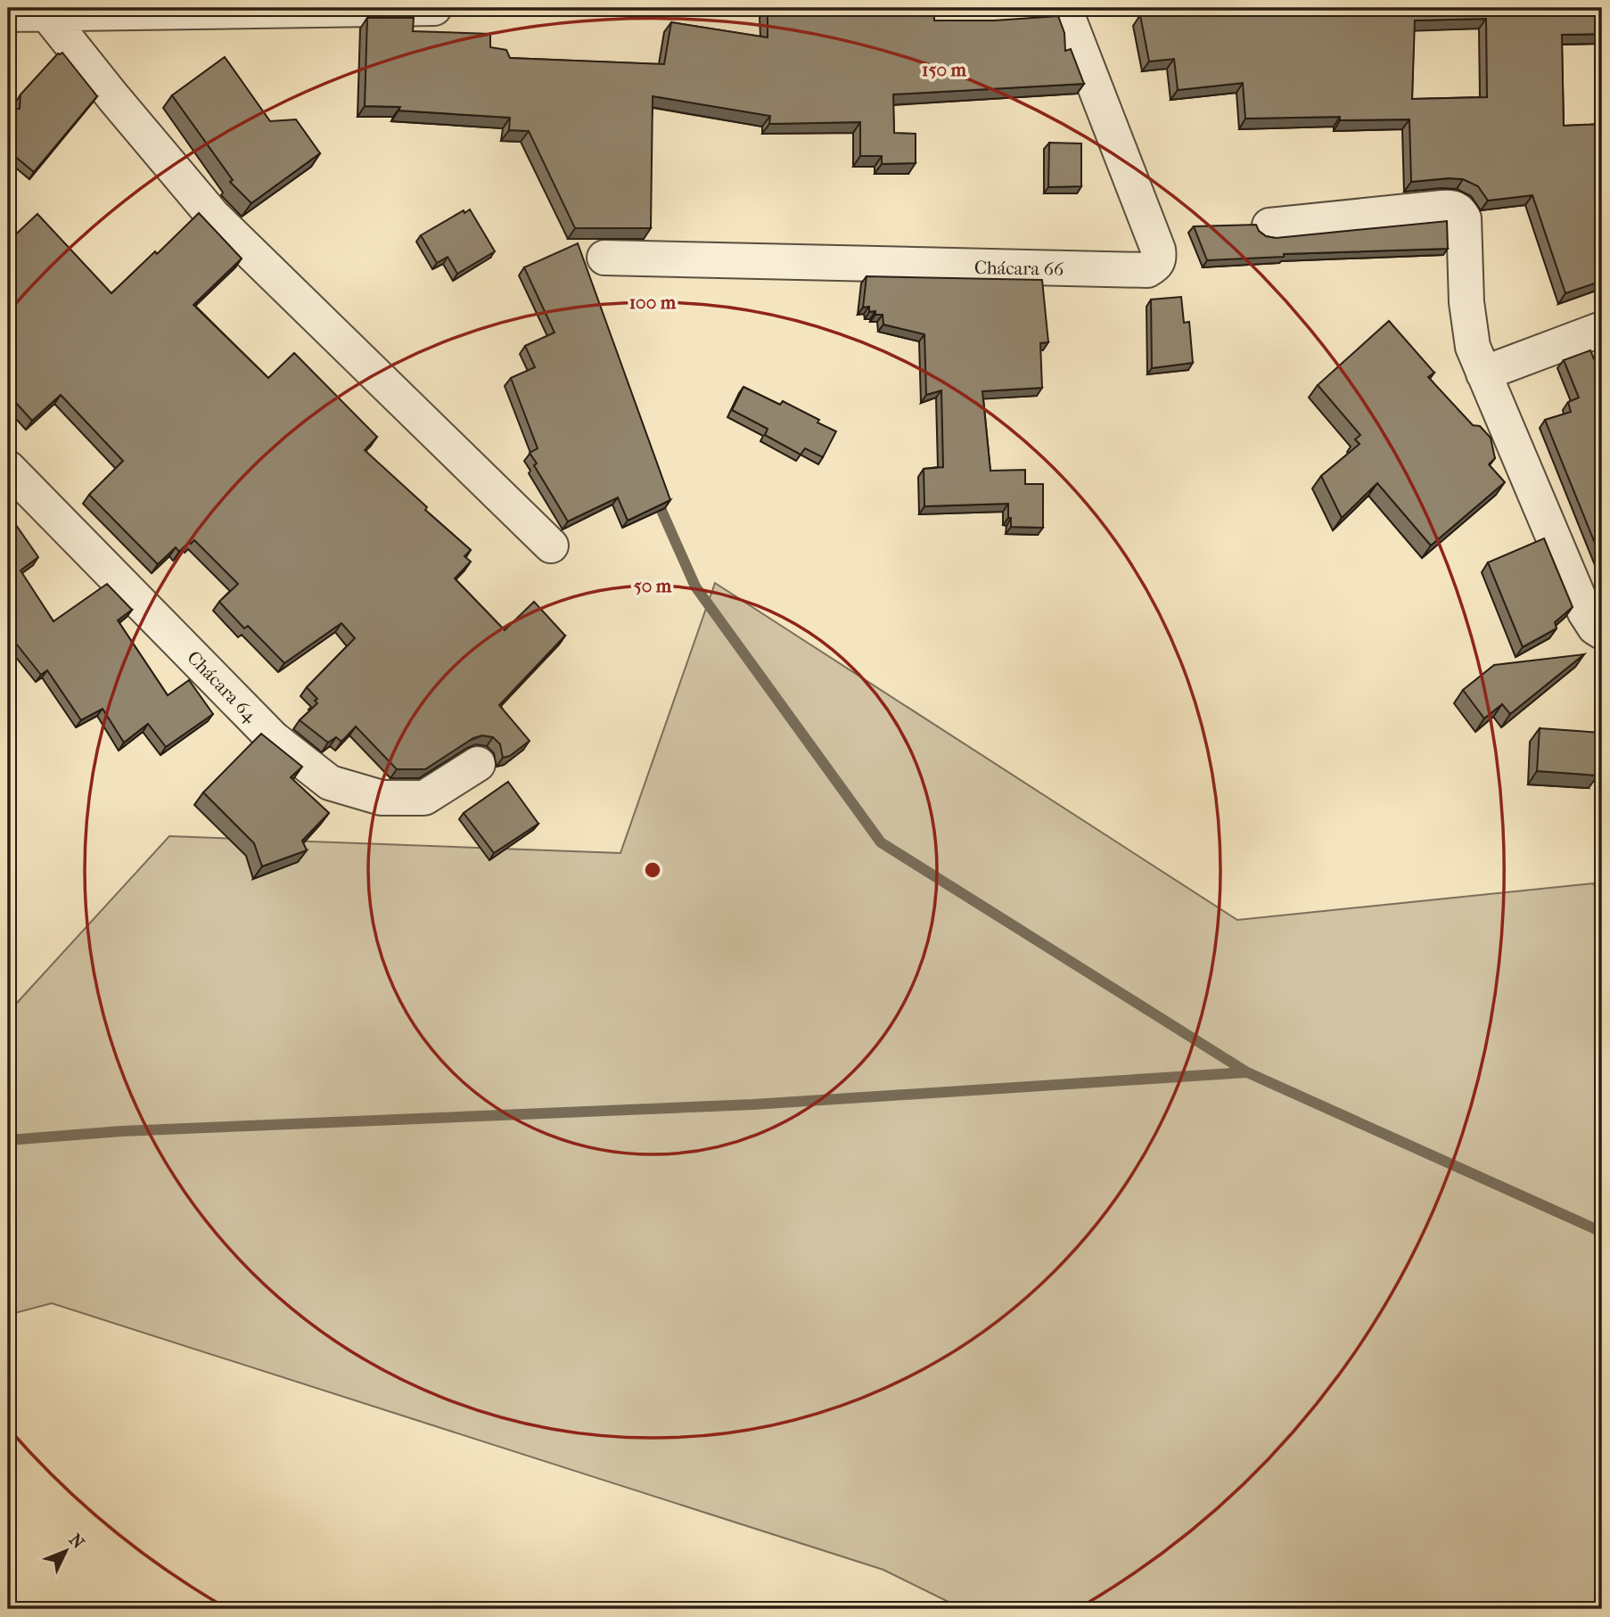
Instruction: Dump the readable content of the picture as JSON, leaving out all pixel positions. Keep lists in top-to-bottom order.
{
  "streets": {
    "street": ["Chácara 66", "Chácara 64"]
  },
  "north": "top right",
  "rings": ["150 m", "100 m", "50 m"]
}
